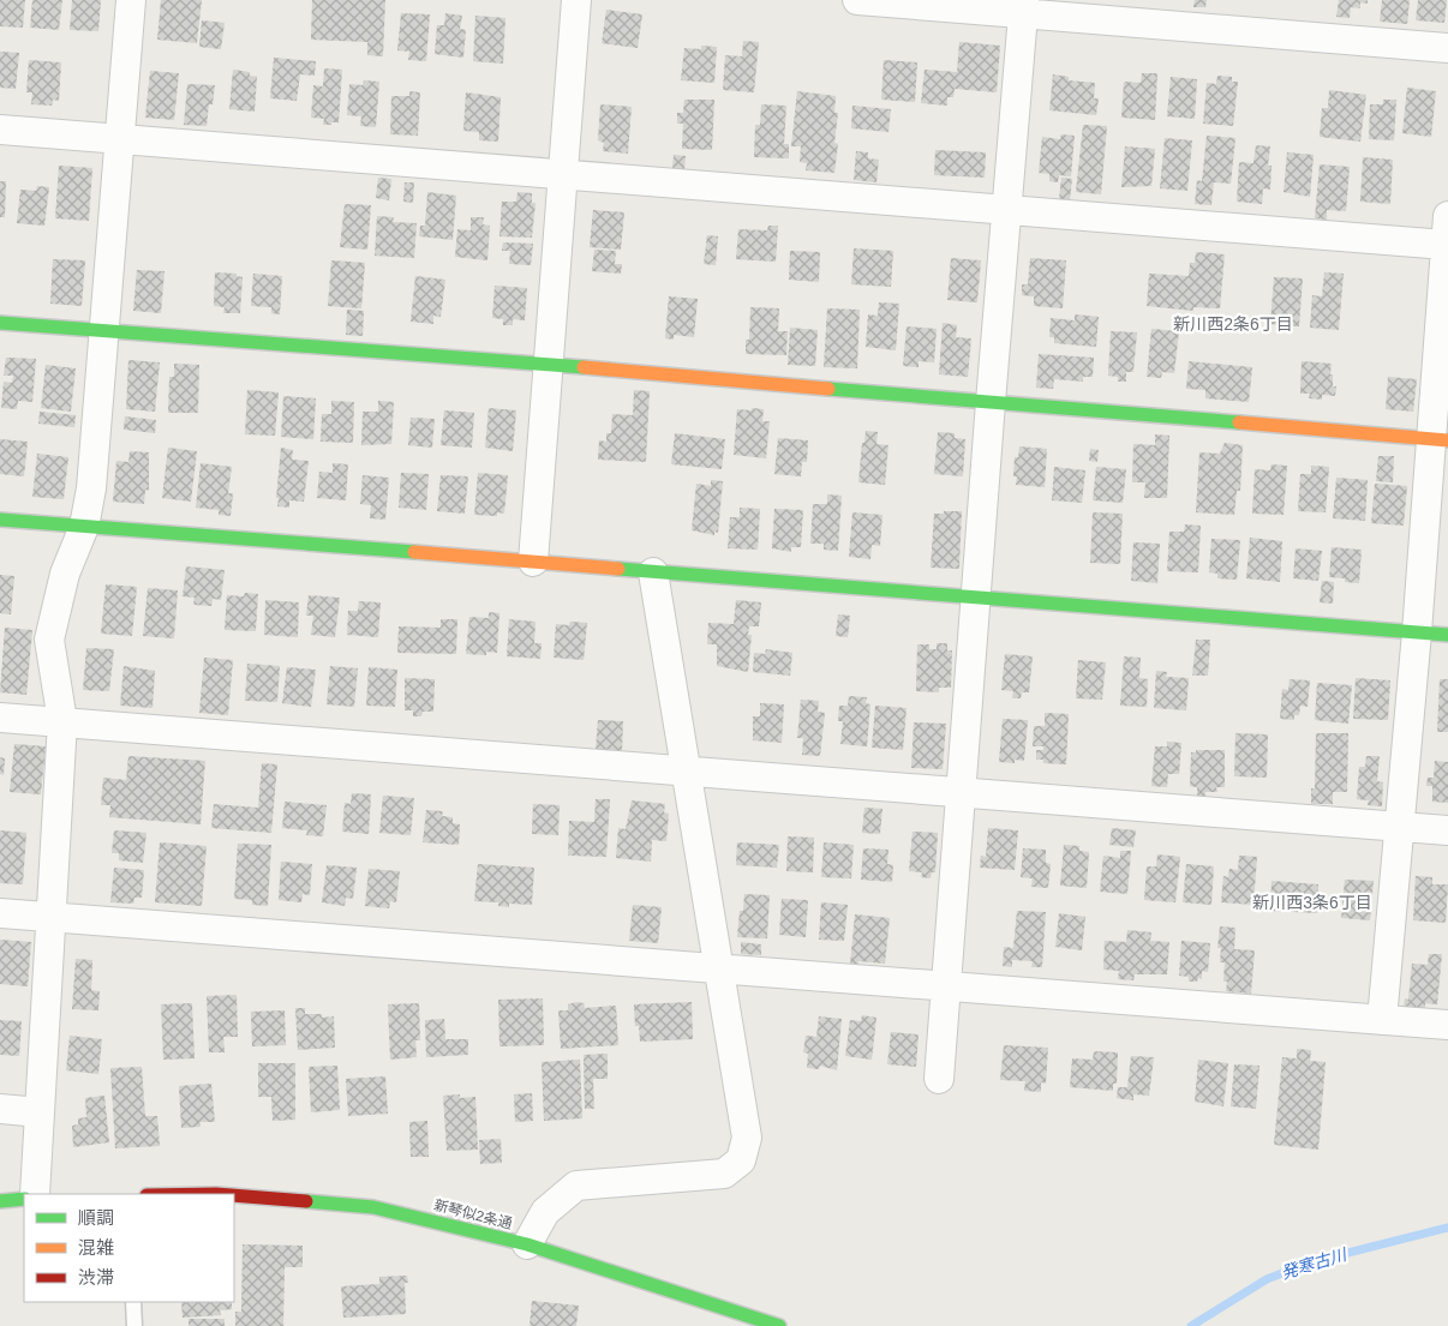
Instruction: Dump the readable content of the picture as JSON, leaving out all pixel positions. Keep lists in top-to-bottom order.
{
  "streets": {
    "street": ["新琴似2条通"]
  },
  "districts": ["新川西2条6丁目", "新川西3条6丁目"],
  "water": ["発寒古川"],
  "legend": ["順調", "混雑", "渋滞"]
}
